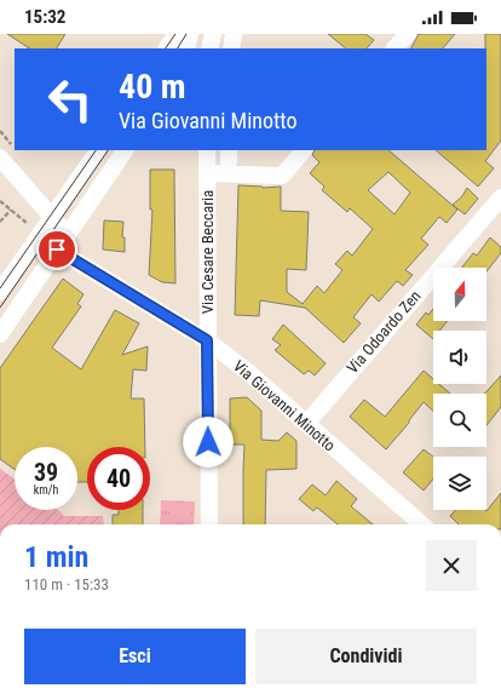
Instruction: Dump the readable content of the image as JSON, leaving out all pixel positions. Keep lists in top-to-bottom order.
{
  "streets": {
    "street": ["Via Cesare Beccaria", "Via Odoardo Zen", "Via Giovanni Minotto"]
  },
  "crossings": [
    ["Via Cesare Beccaria", "Via Giovanni Minotto"],
    ["Via Odoardo Zen", "Via Giovanni Minotto"]
  ],
  "north": "top",
  "page": {
    "status": "15:32",
    "turn": ["40 m", "Via Giovanni Minotto"],
    "speed": "39 km/h",
    "limit": "40",
    "heading": ["1 min", "110 m · 15:33"],
    "buttons": ["Esci", "Condividi"]
  }
}
